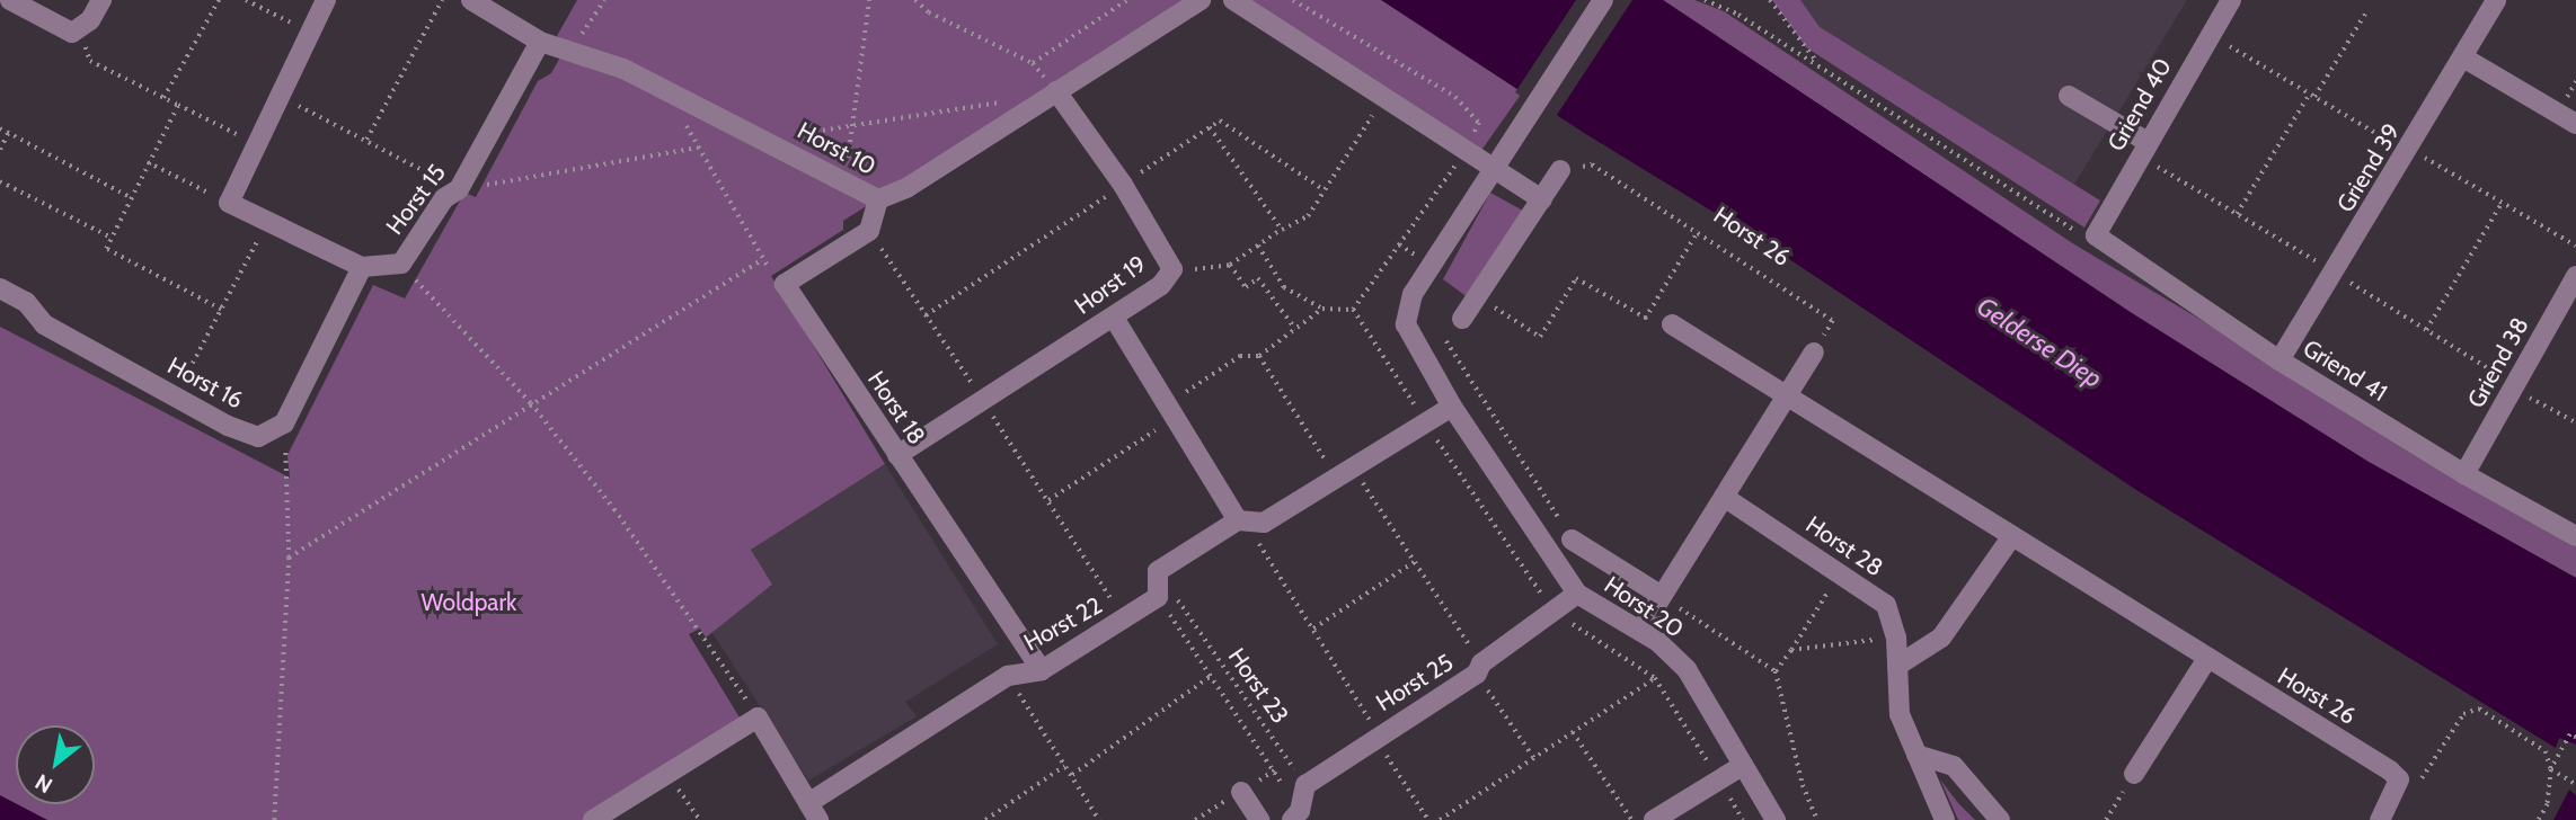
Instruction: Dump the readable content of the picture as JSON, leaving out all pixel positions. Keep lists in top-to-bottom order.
{
  "streets": {
    "street": [
      "Griend 40",
      "Horst 10",
      "Griend 39",
      "Horst 15",
      "Horst 26",
      "Horst 19",
      "Griend 38",
      "Griend 41",
      "Horst 16",
      "Horst 18",
      "Horst 28",
      "Horst 20",
      "Horst 22",
      "Horst 25"
    ],
    "path": ["Horst 23"]
  },
  "crossings": [
    ["Griend 40", "Griend 41"],
    ["Horst 10", "Horst 15"],
    ["Horst 10", "Horst 19"],
    ["Griend 39", "Griend 41"],
    ["Horst 19", "Horst 18"],
    ["Griend 38", "Griend 41"],
    ["Horst 18", "Horst 22"],
    ["Horst 20", "Horst 25"],
    ["Horst 22", "Horst 23"],
    ["Horst 25", "Horst 23"]
  ],
  "water": ["Gelderse Diep"],
  "parks": ["Woldpark"],
  "north": "bottom left"
}
